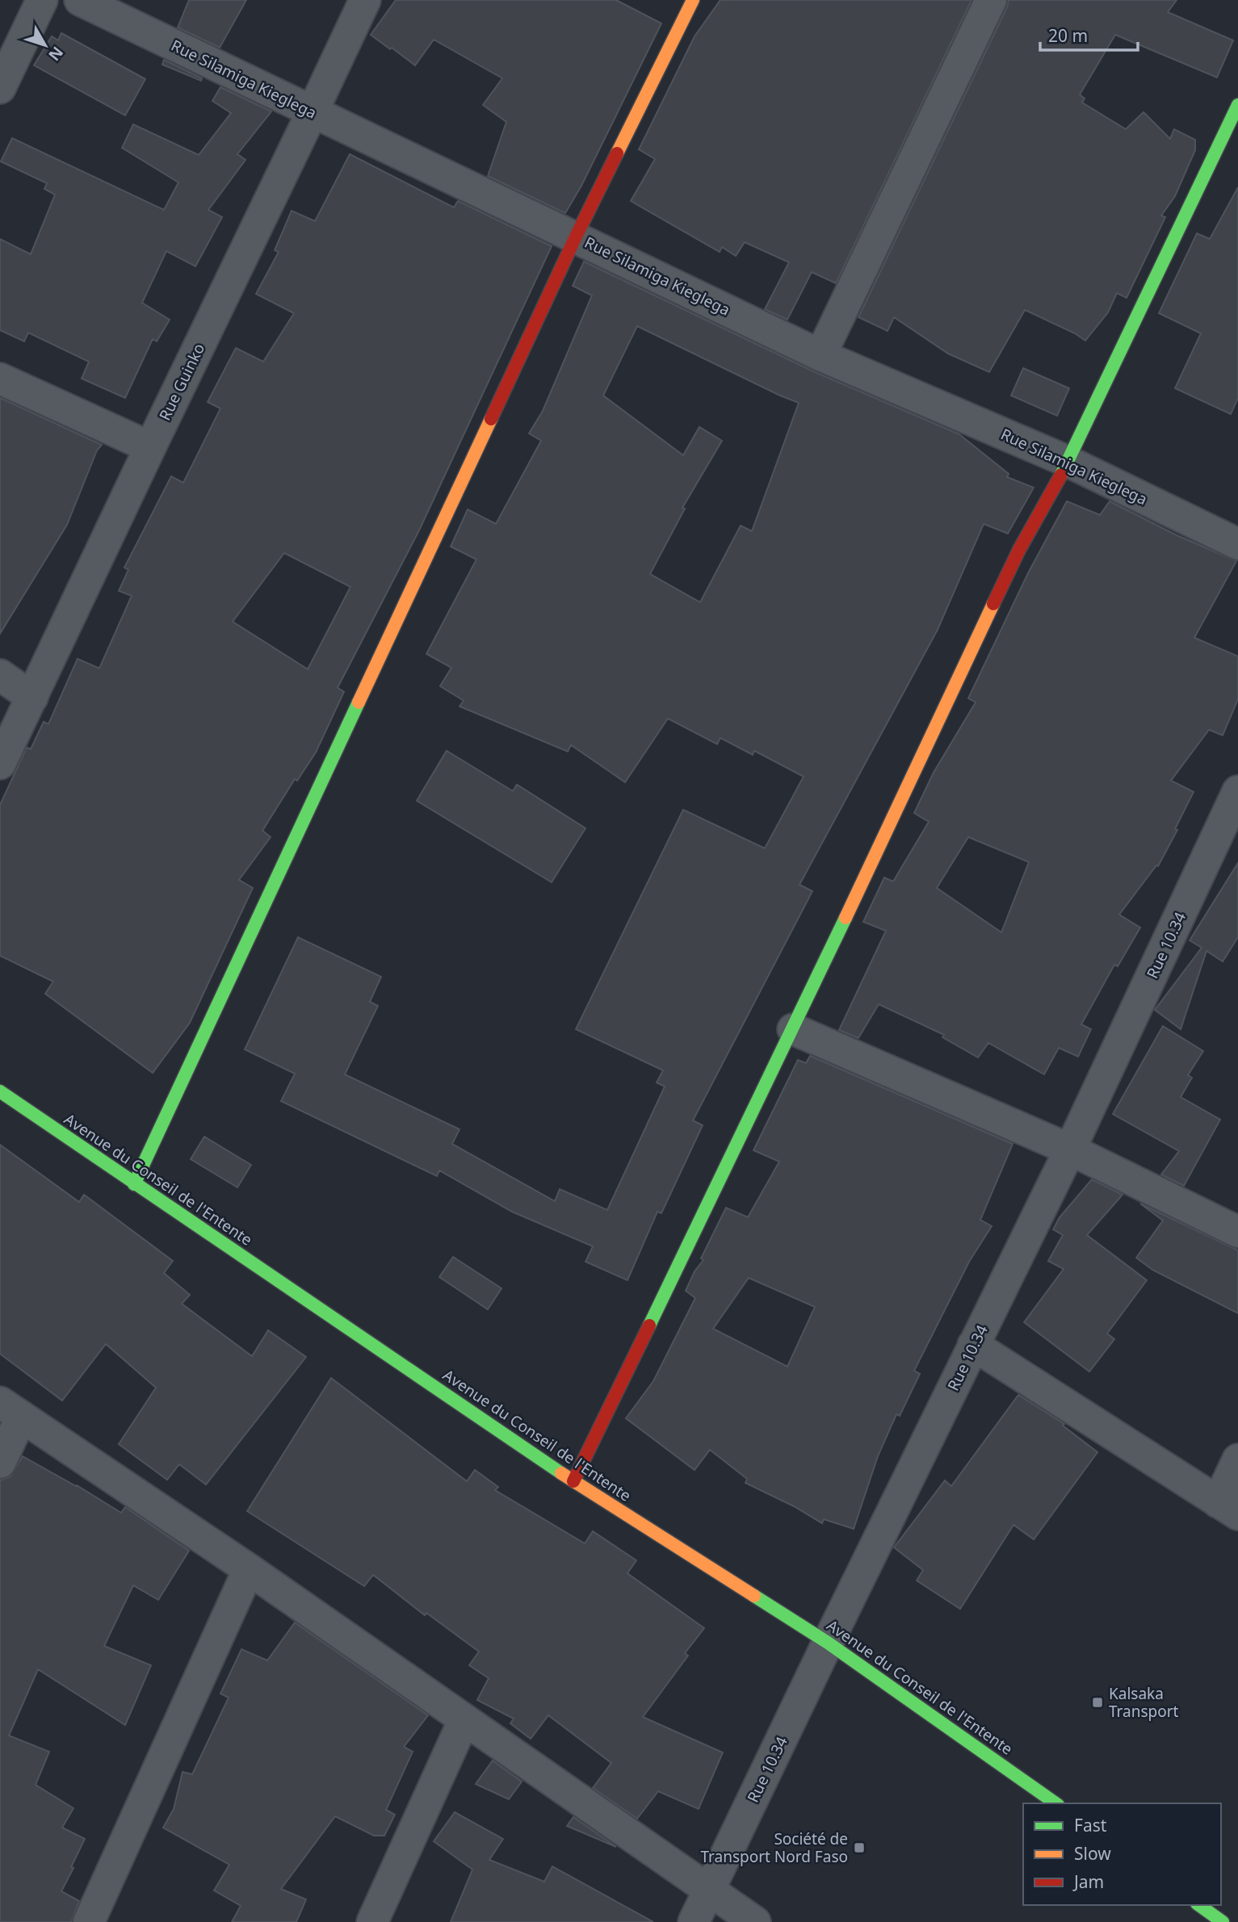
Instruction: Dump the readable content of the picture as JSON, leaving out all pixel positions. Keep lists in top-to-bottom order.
{
  "streets": {
    "street": [
      "Rue Silamiga Kieglega",
      "Rue Guinko",
      "Rue 10.34",
      "Avenue du Conseil de l'Entente"
    ]
  },
  "crossings": [
    ["Rue Silamiga Kieglega", "Rue Guinko"],
    ["Rue 10.34", "Avenue du Conseil de l'Entente"]
  ],
  "places": {
    "transit": ["Kalsaka Transport", "Société de Transport Nord Faso"]
  },
  "legend": ["Fast", "Slow", "Jam"],
  "scale_bar": "20 m",
  "north": "bottom right"
}
